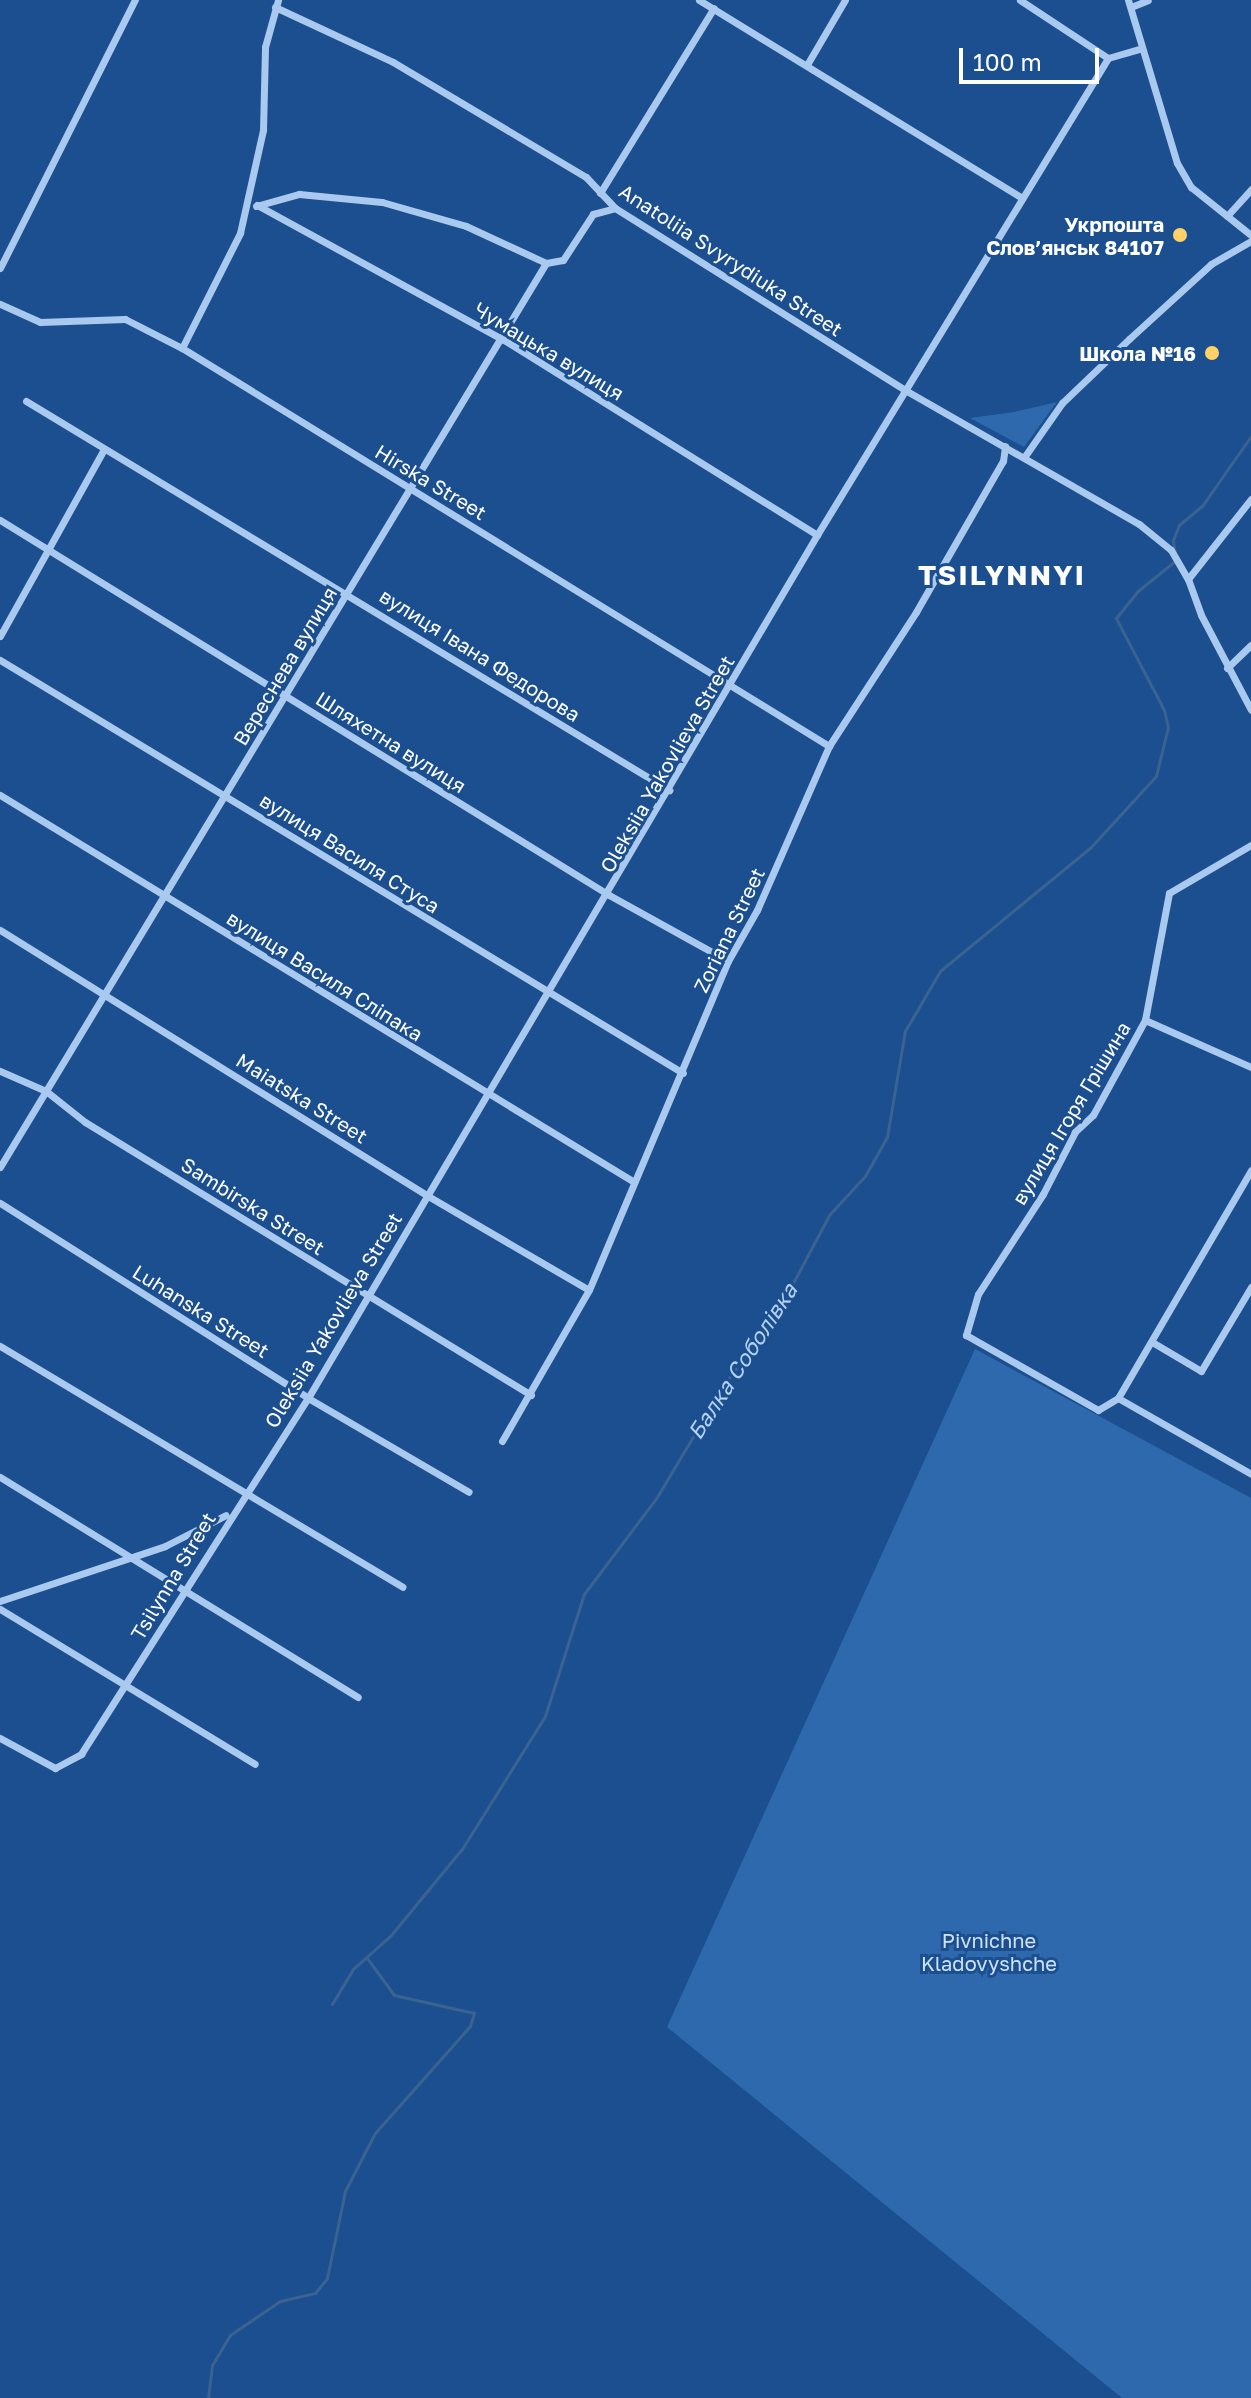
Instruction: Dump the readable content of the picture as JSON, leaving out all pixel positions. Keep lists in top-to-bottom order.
{
  "streets": {
    "street": [
      "Anatoliia Svyrydiuka Street",
      "Чумацька вулиця",
      "Hirska Street",
      "вулиця Івана Федорова",
      "Вереснева вулиця",
      "Шляхетна вулиця",
      "Oleksiia Yakovlieva Street",
      "вулиця Василя Стуса",
      "Zoriana Street",
      "вулиця Василя Сліпака",
      "Maiatska Street",
      "вулиця Ігоря Грішина",
      "Sambirska Street",
      "Luhanska Street",
      "Tsilynna Street"
    ]
  },
  "crossings": [
    ["Anatoliia Svyrydiuka Street", "Вереснева вулиця"],
    ["Anatoliia Svyrydiuka Street", "Oleksiia Yakovlieva Street"],
    ["Anatoliia Svyrydiuka Street", "Zoriana Street"],
    ["Чумацька вулиця", "Вереснева вулиця"],
    ["Чумацька вулиця", "Oleksiia Yakovlieva Street"],
    ["Hirska Street", "Вереснева вулиця"],
    ["Hirska Street", "Oleksiia Yakovlieva Street"],
    ["Hirska Street", "Zoriana Street"],
    ["вулиця Івана Федорова", "Вереснева вулиця"],
    ["вулиця Івана Федорова", "Oleksiia Yakovlieva Street"],
    ["Вереснева вулиця", "Шляхетна вулиця"],
    ["Вереснева вулиця", "вулиця Василя Стуса"],
    ["Вереснева вулиця", "вулиця Василя Сліпака"],
    ["Вереснева вулиця", "Maiatska Street"],
    ["Вереснева вулиця", "Sambirska Street"],
    ["Шляхетна вулиця", "Oleksiia Yakovlieva Street"],
    ["Шляхетна вулиця", "Zoriana Street"],
    ["Oleksiia Yakovlieva Street", "вулиця Василя Стуса"],
    ["Oleksiia Yakovlieva Street", "вулиця Василя Сліпака"],
    ["Oleksiia Yakovlieva Street", "Maiatska Street"],
    ["Oleksiia Yakovlieva Street", "Sambirska Street"],
    ["Oleksiia Yakovlieva Street", "Luhanska Street"],
    ["Oleksiia Yakovlieva Street", "Tsilynna Street"],
    ["вулиця Василя Стуса", "Zoriana Street"],
    ["Zoriana Street", "вулиця Василя Сліпака"],
    ["Zoriana Street", "Maiatska Street"],
    ["Zoriana Street", "Sambirska Street"]
  ],
  "districts": ["TSILYNNYI"],
  "water": ["Балка Соболівка"],
  "parks": ["Pivnichne Kladovyshche"],
  "places": ["Укрпошта Слов’янськ 84107", "Школа №16"],
  "scale_bar": "100 m"
}
